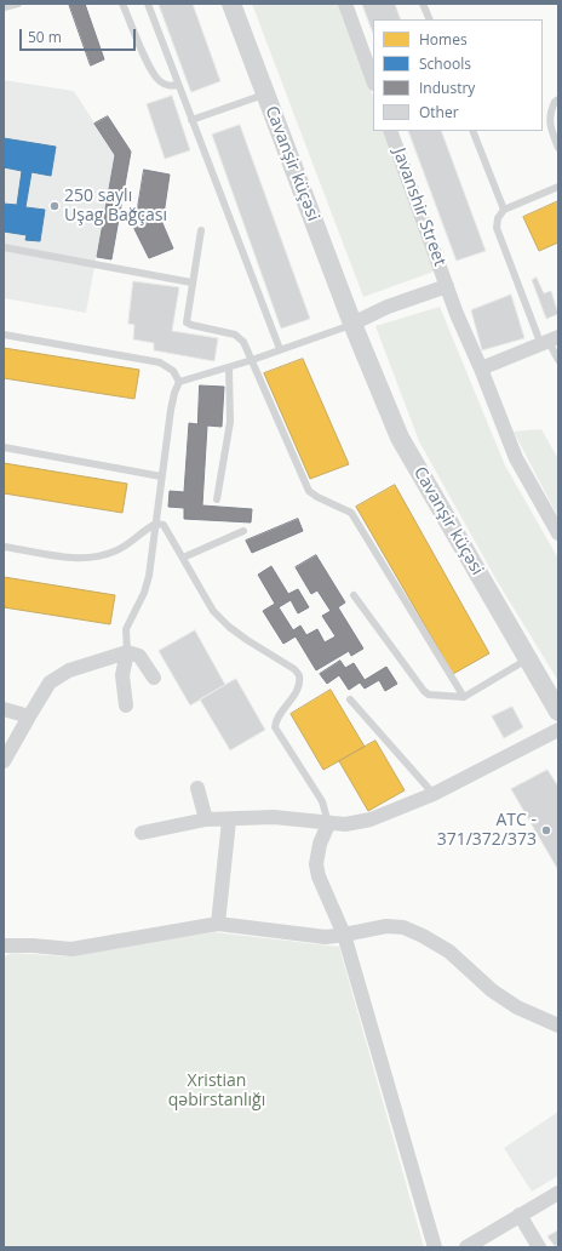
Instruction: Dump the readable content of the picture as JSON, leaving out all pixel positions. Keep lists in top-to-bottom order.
{
  "streets": {
    "street": ["Cavanşir küçəsi", "Javanshir Street"]
  },
  "parks": ["Xristian qəbirstanlığı"],
  "places": ["250 saylı Uşag Bağçası", "ATC - 371/372/373"],
  "legend": [
    "Homes",
    "Schools",
    "Industry",
    "Other"
  ],
  "scale_bar": "50 m"
}
